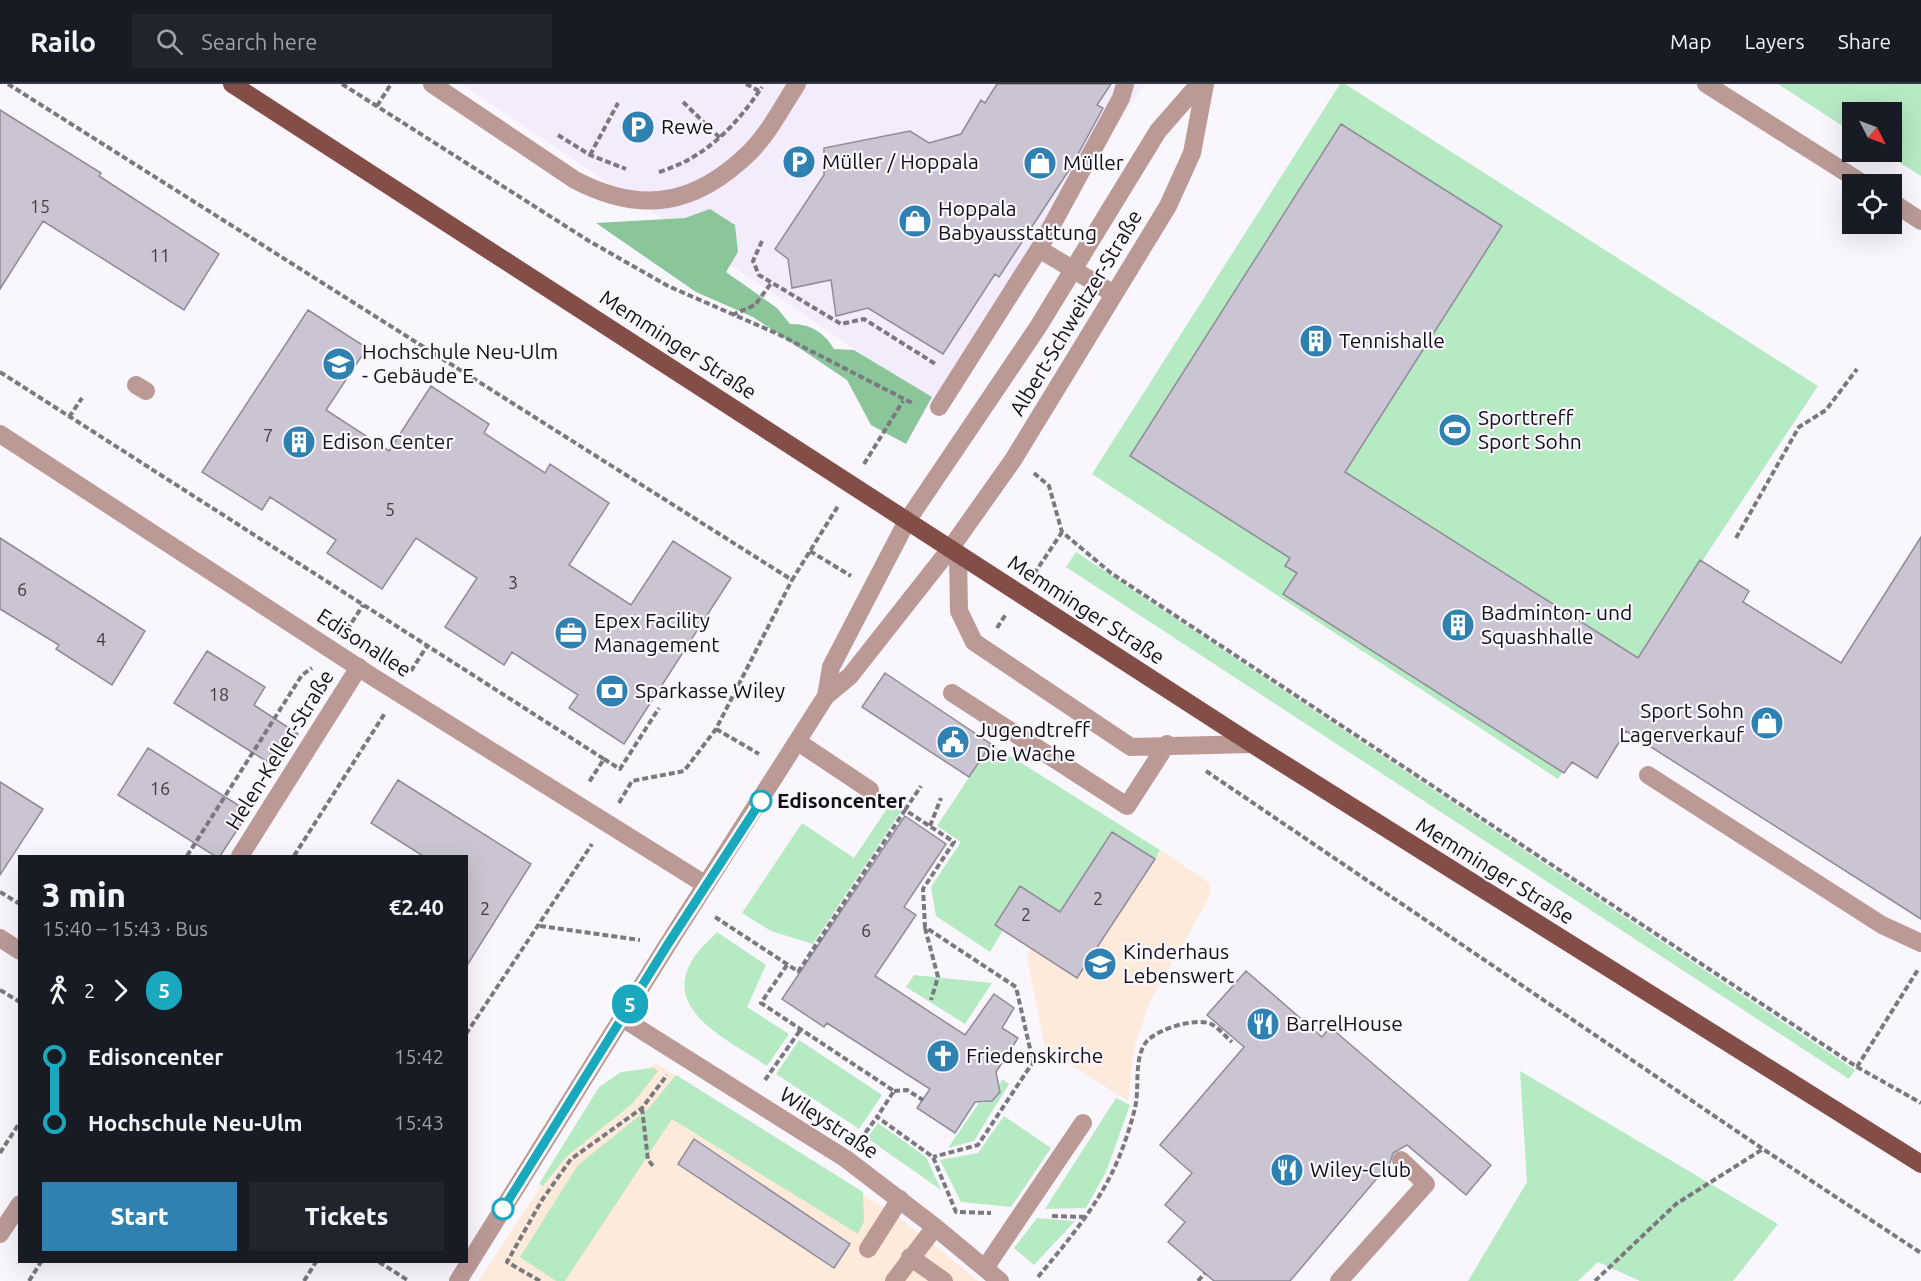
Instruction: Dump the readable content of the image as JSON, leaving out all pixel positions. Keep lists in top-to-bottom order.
{
  "streets": {
    "main road": ["Memminger Straße"],
    "street": [
      "Albert-Schweitzer-Straße",
      "Edisonallee",
      "Helen-Keller-Straße",
      "Wileystraße"
    ]
  },
  "crossings": [
    ["Albert-Schweitzer-Straße", "Memminger Straße"],
    ["Edisonallee", "Helen-Keller-Straße"]
  ],
  "places": {
    "parking": ["Rewe", "Müller / Hoppala"],
    "shop": ["Müller", "Hoppala Babyausstattung", "Sport Sohn Lagerverkauf"],
    "building": ["Tennishalle", "Edison Center", "Badminton- und Squashhalle"],
    "school or university": ["Hochschule Neu-Ulm - Gebäude E", "Kinderhaus Lebenswert"],
    "sports": ["Sporttreff Sport Sohn"],
    "office": ["Epex Facility Management"],
    "bank": ["Sparkasse Wiley"],
    "public building": ["Jugendtreff Die Wache"],
    "other": ["Edisoncenter"],
    "restaurant": ["BarrelHouse", "Wiley-Club"],
    "church": ["Friedenskirche"]
  },
  "lines": ["bus line 5"],
  "house_numbers": [
    "15",
    "11",
    "7",
    "5",
    "3",
    "6",
    "4",
    "18",
    "16",
    "2",
    "2",
    "2",
    "6"
  ],
  "north": "bottom right",
  "page": {
    "header": "Railo",
    "search": "Search here",
    "nav": ["Map", "Layers", "Share"],
    "on_map": "5",
    "heading": ["3 min", "15:40 – 15:43 · Bus", "€2.40"],
    "legs": ["2", "5"],
    "list": [
      {
        "name": "Edisoncenter",
        "value": "15:42"
      },
      {
        "name": "Hochschule Neu-Ulm",
        "value": "15:43"
      }
    ],
    "buttons": ["Start", "Tickets"]
  }
}
